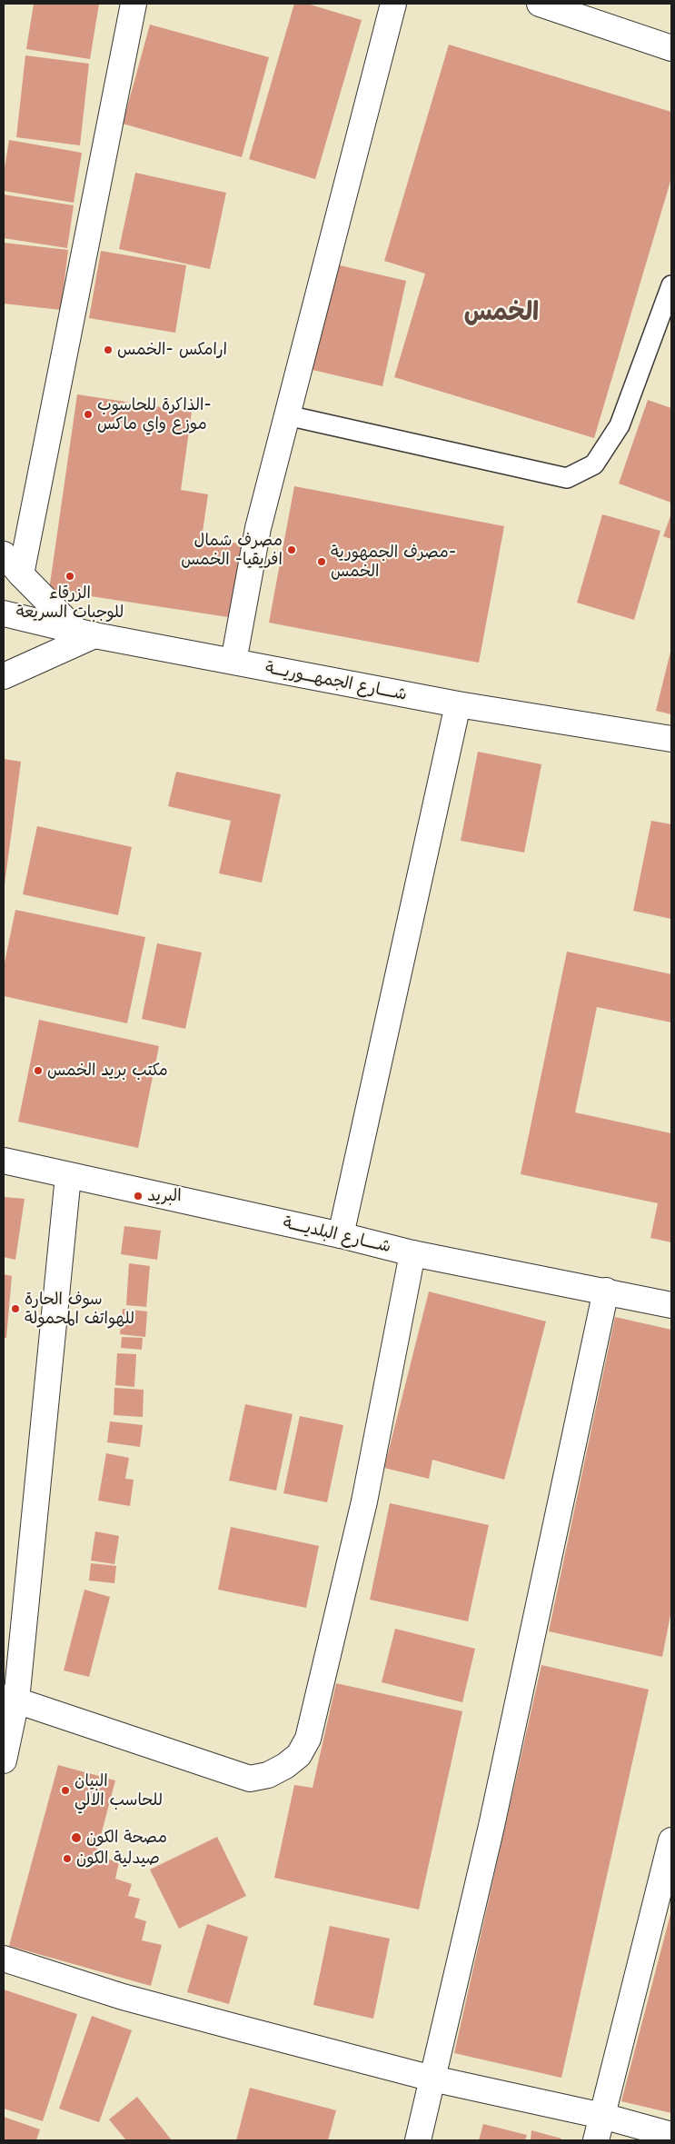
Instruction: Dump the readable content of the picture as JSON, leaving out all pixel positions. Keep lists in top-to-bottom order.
{
  "streets": {
    "street": ["شــــارع الجمهـــوريـــة", "شــــارع البلديــــة"]
  },
  "districts": ["الخمس"],
  "places": [
    "ارامكس -الخمس",
    "الذاكرة للحاسوب- موزع واي ماكس",
    "مصرف شمال افريقيا- الخمس",
    "مصرف الجمهورية- الخمس",
    "الزرقاء للوجبات السريعة",
    "مكتب بريد الخمس",
    "البريد",
    "سوف الحارة للهواتف المحمولة",
    "البيان للحاسب الالي",
    "مصحة الكون",
    "صيدلية الكون"
  ]
}
